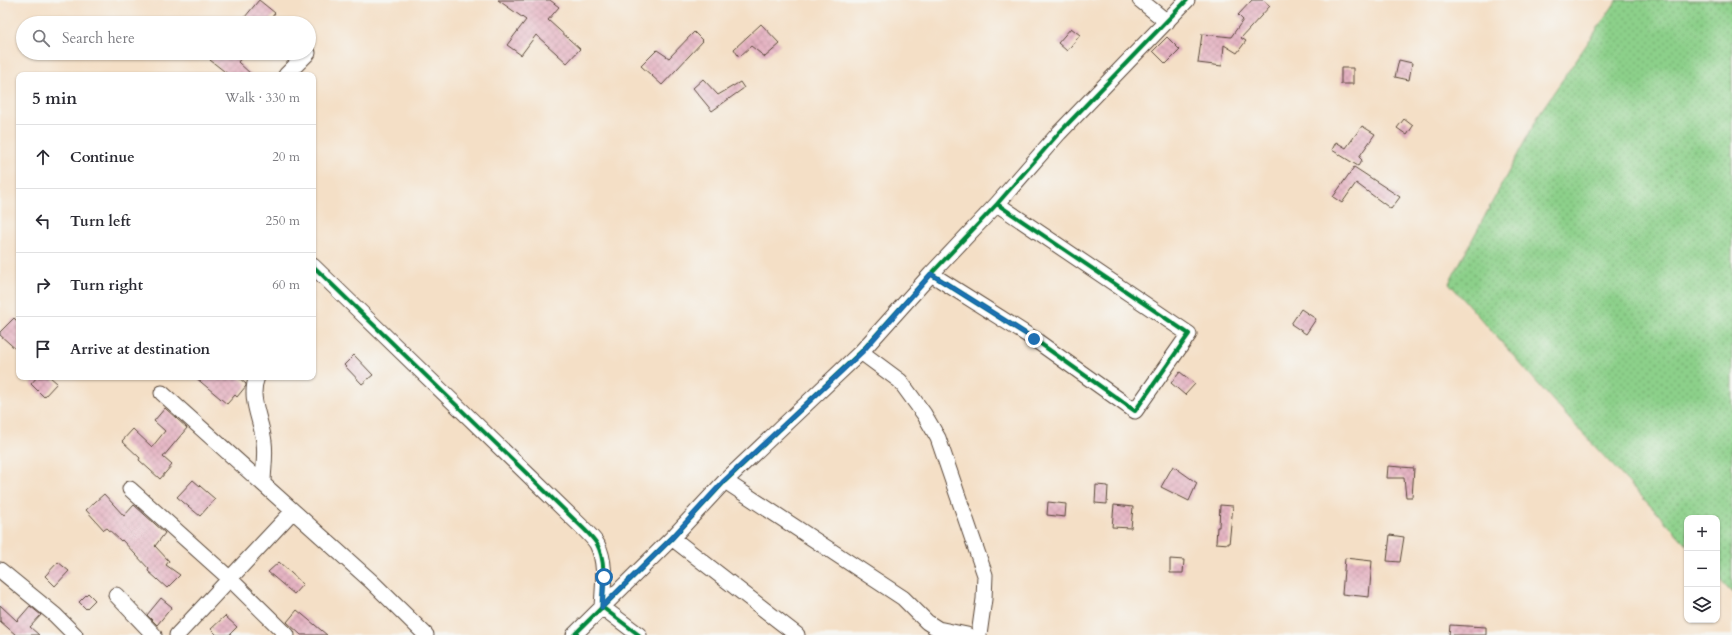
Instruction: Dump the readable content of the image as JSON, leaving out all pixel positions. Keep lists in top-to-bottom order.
{
  "page": {
    "search": "Search here",
    "heading": ["5 min", "Walk · 330 m"],
    "list": [
      ["Continue", "20 m"],
      ["Turn left", "250 m"],
      ["Turn right", "60 m"],
      "Arrive at destination"
    ],
    "map_buttons": ["+", "−"]
  }
}
